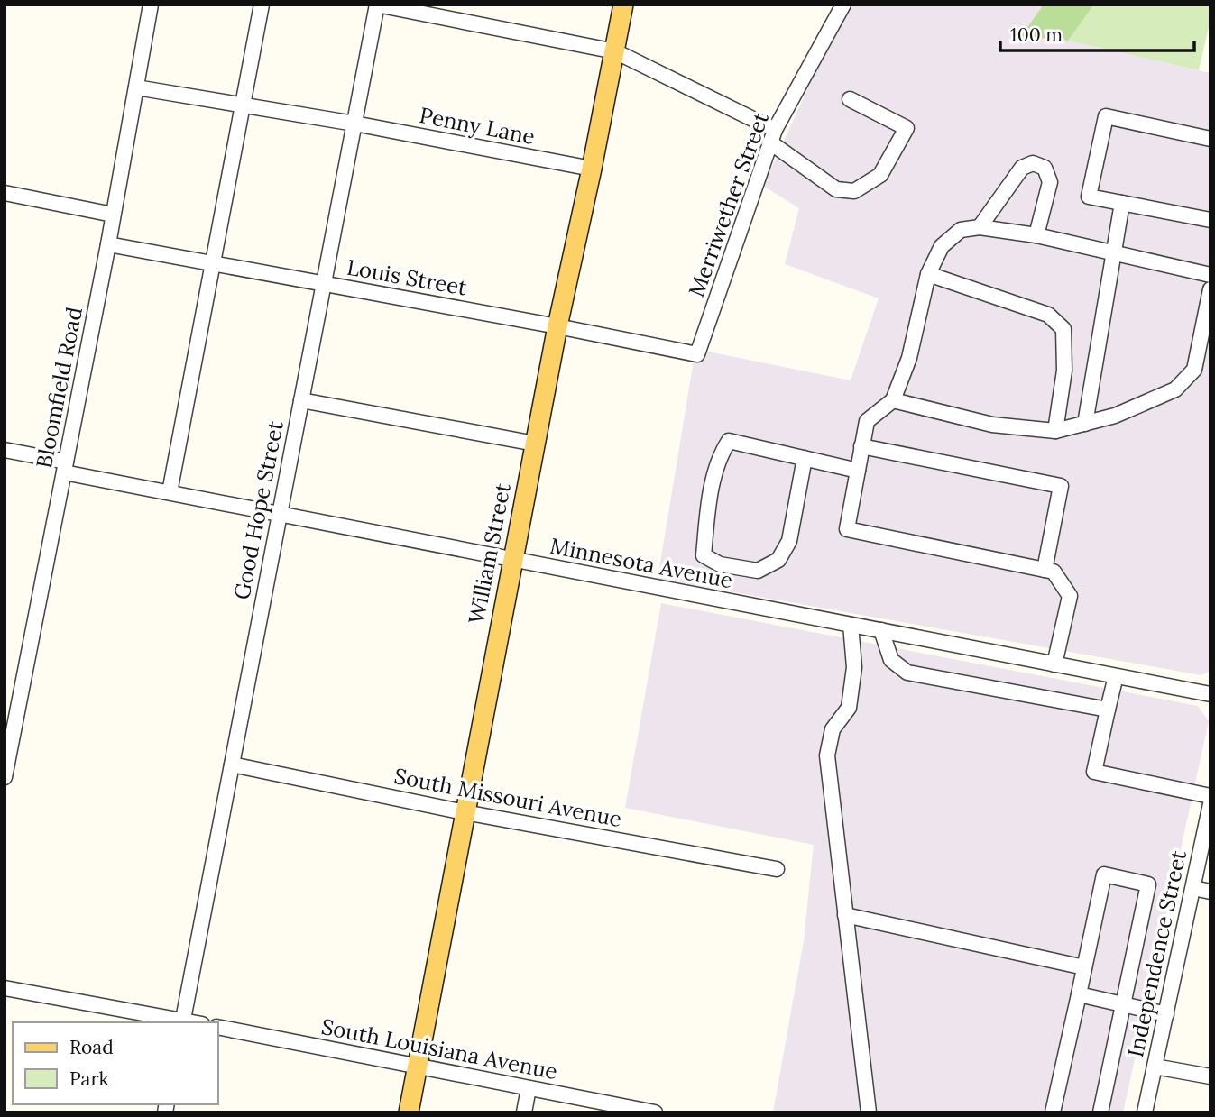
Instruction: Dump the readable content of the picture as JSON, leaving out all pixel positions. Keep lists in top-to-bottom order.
{
  "streets": {
    "main road": ["William Street"],
    "street": [
      "Penny Lane",
      "Merriwether Street",
      "Louis Street",
      "Bloomfield Road",
      "Good Hope Street",
      "Minnesota Avenue",
      "South Missouri Avenue",
      "Independence Street",
      "South Louisiana Avenue"
    ]
  },
  "crossings": [
    ["Penny Lane", "Bloomfield Road"],
    ["Penny Lane", "Good Hope Street"],
    ["Penny Lane", "William Street"],
    ["Merriwether Street", "Louis Street"],
    ["Louis Street", "Bloomfield Road"],
    ["Louis Street", "Good Hope Street"],
    ["Louis Street", "William Street"],
    ["Bloomfield Road", "Minnesota Avenue"],
    ["Good Hope Street", "Minnesota Avenue"],
    ["Good Hope Street", "South Missouri Avenue"],
    ["William Street", "Minnesota Avenue"],
    ["William Street", "South Missouri Avenue"],
    ["William Street", "South Louisiana Avenue"]
  ],
  "legend": ["Road", "Park"],
  "scale_bar": "100 m"
}
